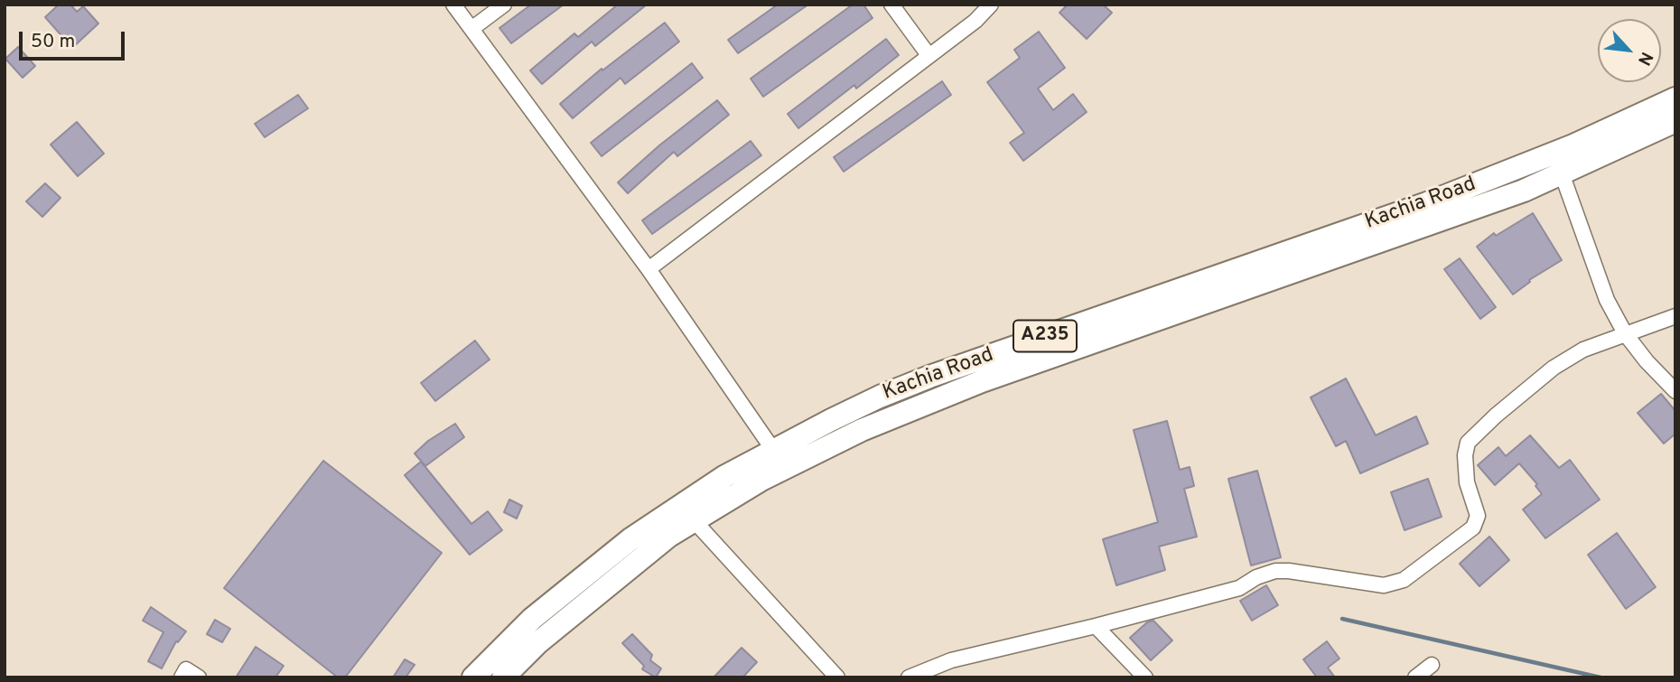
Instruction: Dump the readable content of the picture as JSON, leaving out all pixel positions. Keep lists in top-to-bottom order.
{
  "streets": {
    "highway": ["Kachia Road", "A235"]
  },
  "scale_bar": "50 m",
  "north": "bottom right"
}
